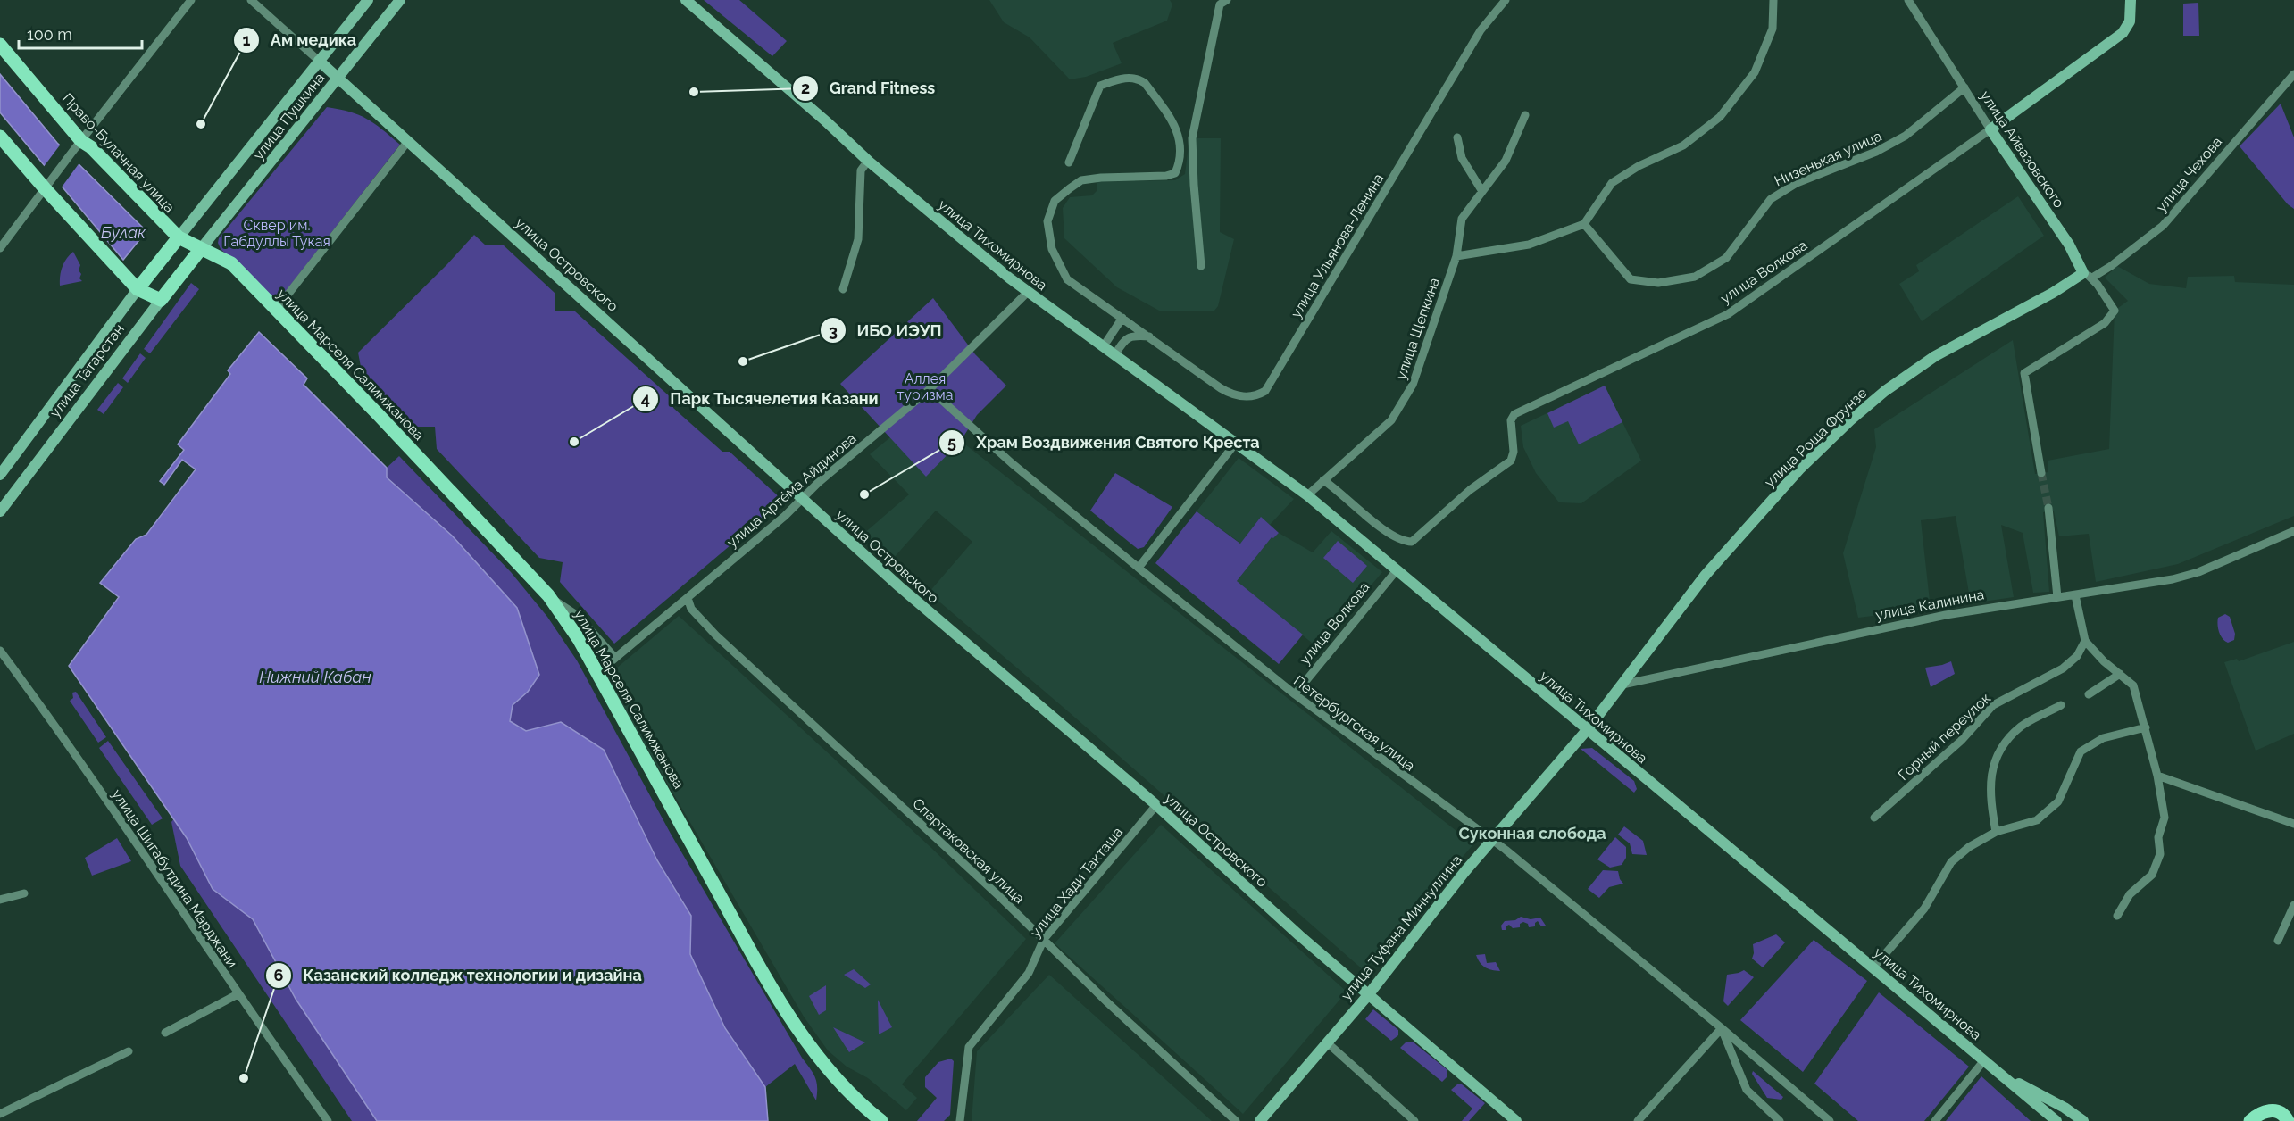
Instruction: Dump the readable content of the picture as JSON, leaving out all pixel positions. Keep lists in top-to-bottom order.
{
  "streets": {
    "main road": [
      "улица Пушкина",
      "улица Айвазовского",
      "Право-Булачная улица",
      "улица Тихомирнова",
      "улица Островского",
      "улица Волкова",
      "улица Марселя Салимжанова",
      "улица Татарстан",
      "улица Роща Фрунзе",
      "улица Туфана Миннуллина"
    ],
    "street": [
      "Низенькая улица",
      "улица Чехова",
      "улица Ульянова-Ленина",
      "улица Щепкина",
      "улица Артёма Айдинова",
      "улица Калинина",
      "Петербургская улица",
      "Горный переулок",
      "Спартаковская улица",
      "улица Шигабутдина Марджани",
      "улица Хади Такташа"
    ]
  },
  "crossings": [
    ["улица Пушкина", "Право-Булачная улица"],
    ["улица Пушкина", "улица Островского"],
    ["улица Пушкина", "улица Марселя Салимжанова"],
    ["улица Пушкина", "улица Татарстан"],
    ["улица Айвазовского", "Низенькая улица"],
    ["улица Айвазовского", "улица Чехова"],
    ["улица Айвазовского", "улица Волкова"],
    ["улица Айвазовского", "улица Роща Фрунзе"],
    ["Право-Булачная улица", "улица Марселя Салимжанова"],
    ["Право-Булачная улица", "улица Татарстан"],
    ["улица Чехова", "улица Роща Фрунзе"],
    ["улица Тихомирнова", "улица Ульянова-Ленина"],
    ["улица Тихомирнова", "улица Волкова"],
    ["улица Тихомирнова", "улица Щепкина"],
    ["улица Тихомирнова", "улица Артёма Айдинова"],
    ["улица Тихомирнова", "улица Туфана Миннуллина"],
    ["улица Островского", "улица Артёма Айдинова"],
    ["улица Островского", "улица Хади Такташа"],
    ["улица Островского", "улица Туфана Миннуллина"],
    ["улица Волкова", "улица Щепкина"],
    ["улица Волкова", "Петербургская улица"],
    ["улица Марселя Салимжанова", "улица Татарстан"],
    ["улица Марселя Салимжанова", "улица Артёма Айдинова"],
    ["улица Роща Фрунзе", "улица Калинина"],
    ["улица Артёма Айдинова", "Петербургская улица"],
    ["улица Артёма Айдинова", "Спартаковская улица"],
    ["Петербургская улица", "улица Туфана Миннуллина"],
    ["Спартаковская улица", "улица Хади Такташа"]
  ],
  "districts": ["Суконная слобода"],
  "water": ["Булак", "Нижний Кабан"],
  "parks": ["Сквер им. Габдуллы Тукая", "Аллея туризма"],
  "places": [
    "Grand Fitness",
    "Ам медика",
    "ИБО ИЭУП",
    "Парк Тысячелетия Казани",
    "Храм Воздвижения Святого Креста",
    "Казанский колледж технологии и дизайна"
  ],
  "scale_bar": "100 m"
}
